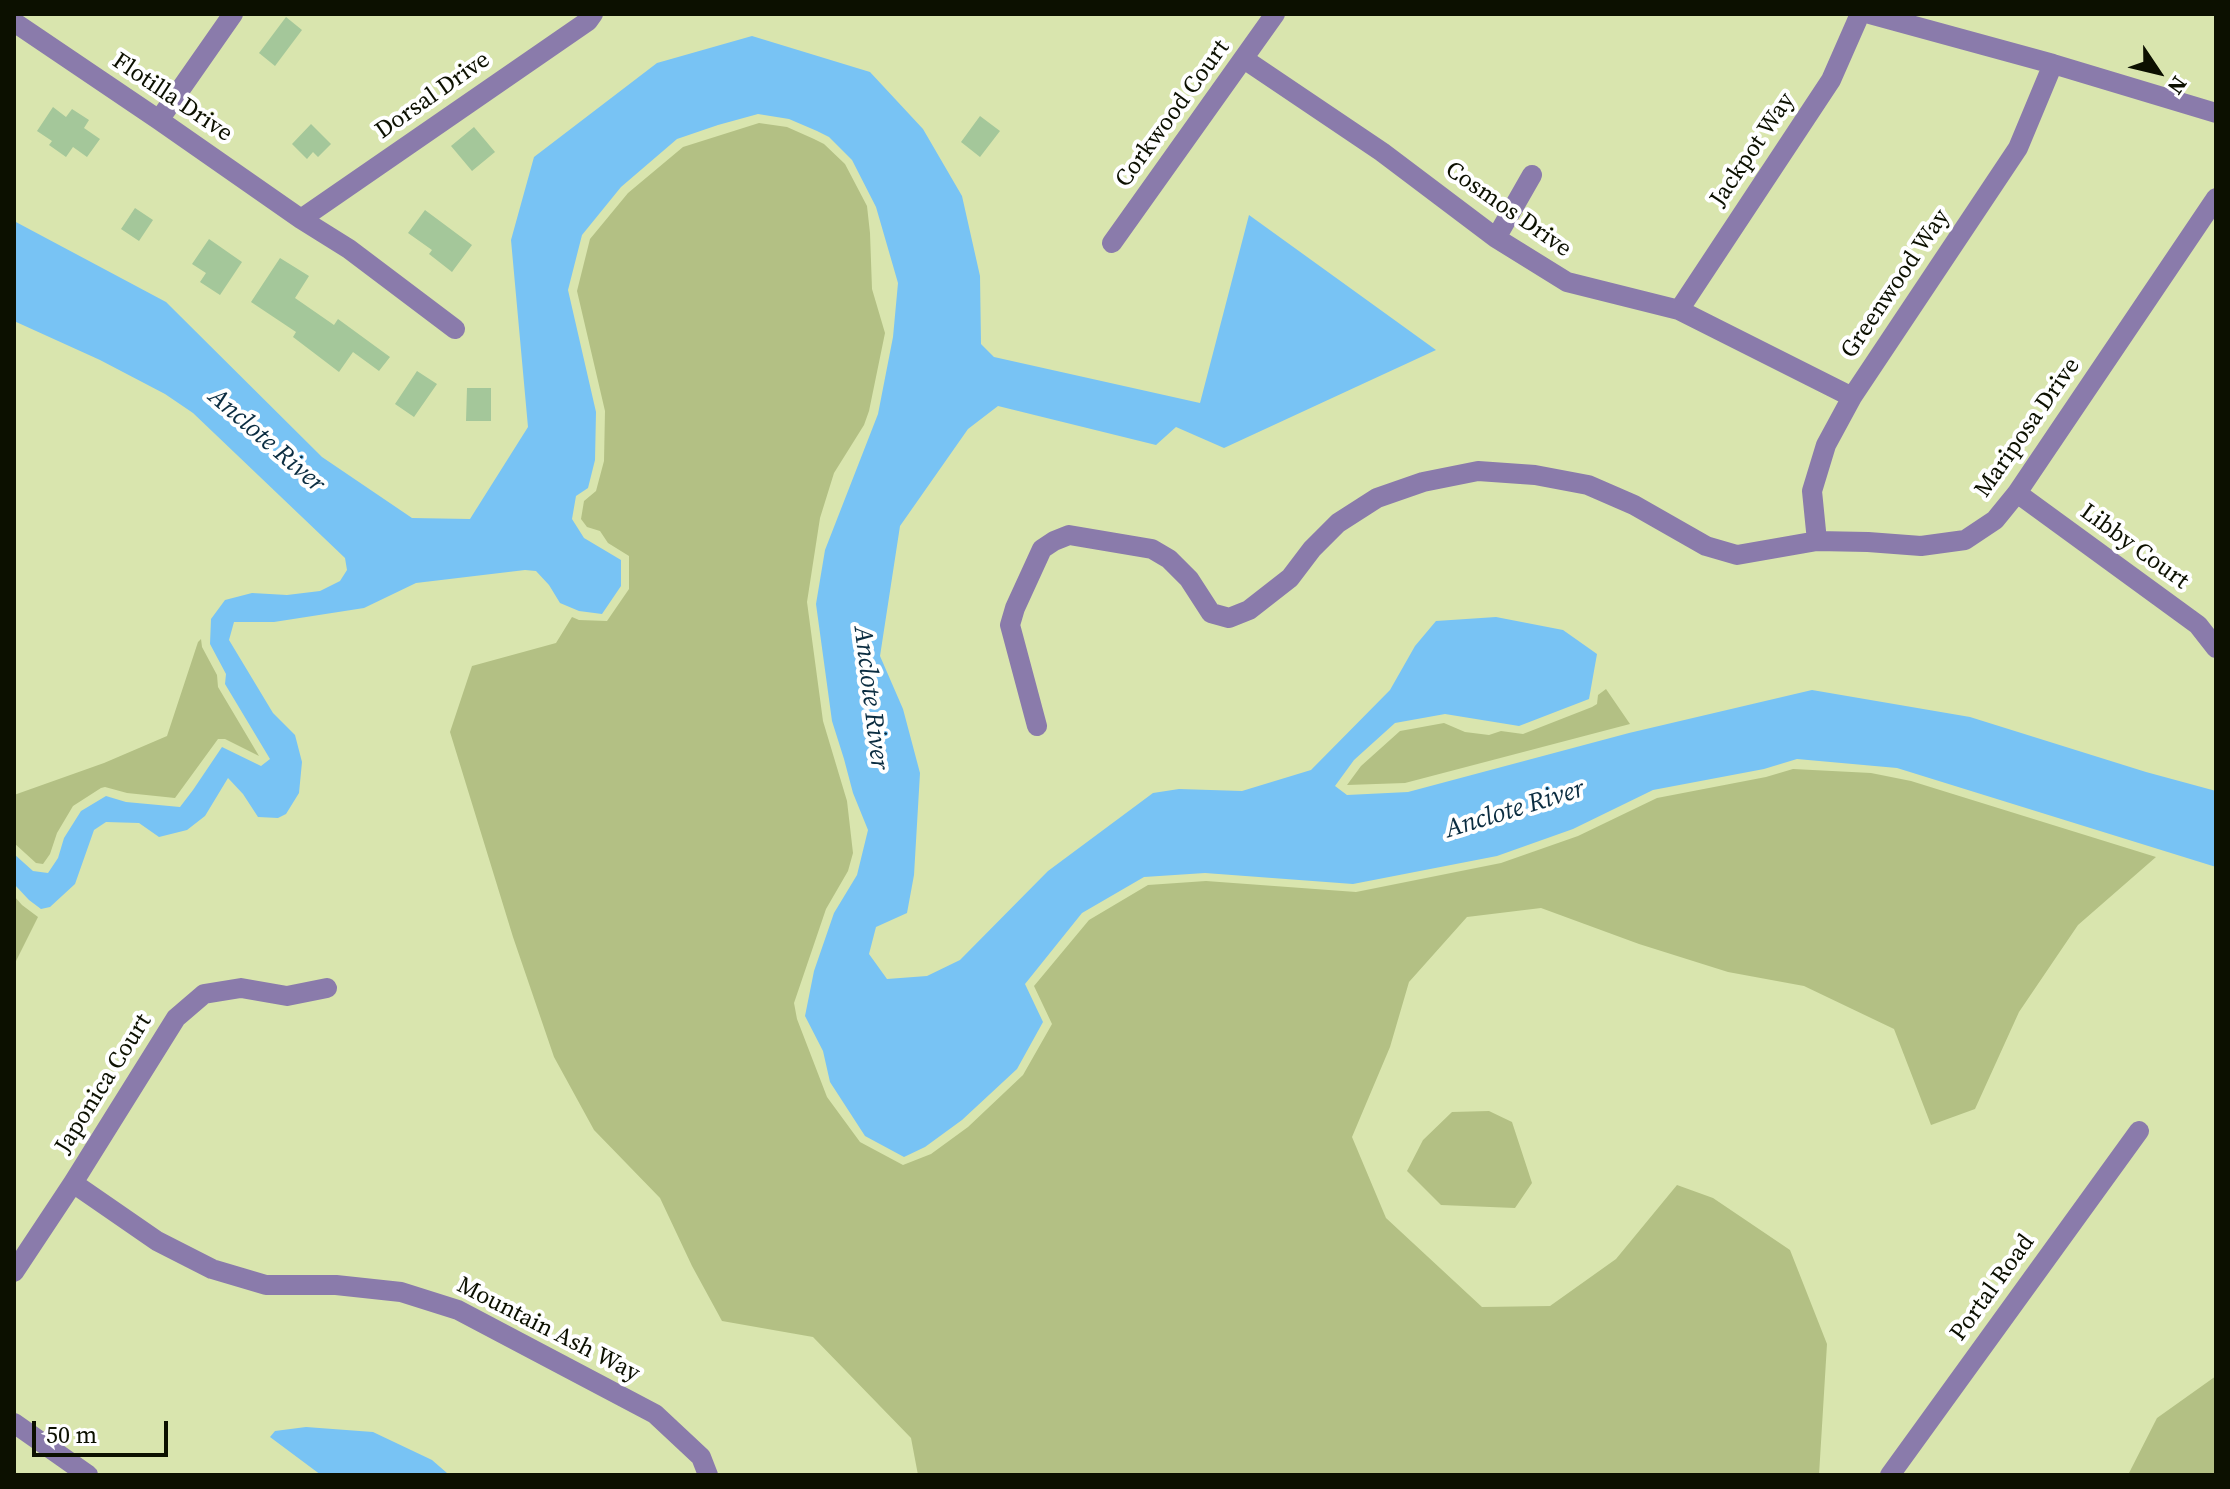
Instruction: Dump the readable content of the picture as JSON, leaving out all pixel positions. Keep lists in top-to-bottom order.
{
  "streets": {
    "street": [
      "Dorsal Drive",
      "Flotilla Drive",
      "Corkwood Court",
      "Jackpot Way",
      "Cosmos Drive",
      "Greenwood Way",
      "Mariposa Drive",
      "Libby Court",
      "Japonica Court",
      "Portal Road",
      "Mountain Ash Way"
    ]
  },
  "crossings": [
    ["Dorsal Drive", "Flotilla Drive"],
    ["Corkwood Court", "Cosmos Drive"],
    ["Jackpot Way", "Cosmos Drive"],
    ["Cosmos Drive", "Greenwood Way"],
    ["Greenwood Way", "Mariposa Drive"],
    ["Mariposa Drive", "Libby Court"],
    ["Japonica Court", "Mountain Ash Way"]
  ],
  "water": ["Anclote River"],
  "scale_bar": "50 m",
  "north": "bottom right"
}
